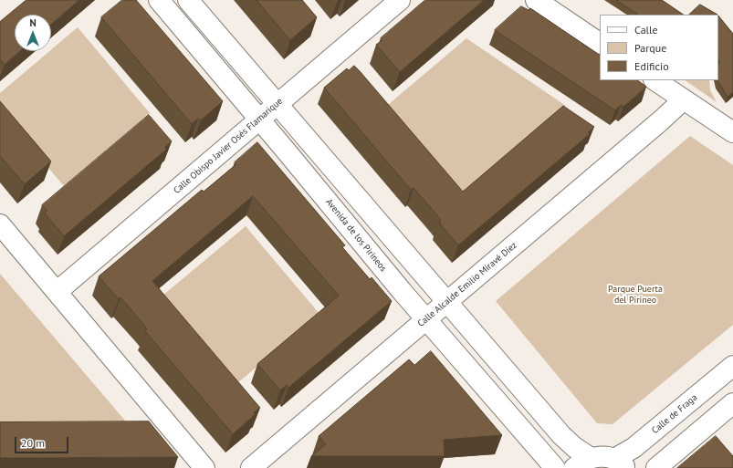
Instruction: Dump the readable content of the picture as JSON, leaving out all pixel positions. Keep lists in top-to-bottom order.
{
  "streets": {
    "street": [
      "Calle Obispo Javier Osés Flamarique",
      "Avenida de los Pirineos",
      "Calle Alcalde Emilio Miravé Díez",
      "Calle de Fraga"
    ]
  },
  "crossings": [
    ["Calle Obispo Javier Osés Flamarique", "Avenida de los Pirineos"],
    ["Avenida de los Pirineos", "Calle Alcalde Emilio Miravé Díez"]
  ],
  "parks": ["Parque Puerta del Pirineo"],
  "legend": ["Calle", "Parque", "Edificio"],
  "scale_bar": "20 m",
  "north": "top"
}
